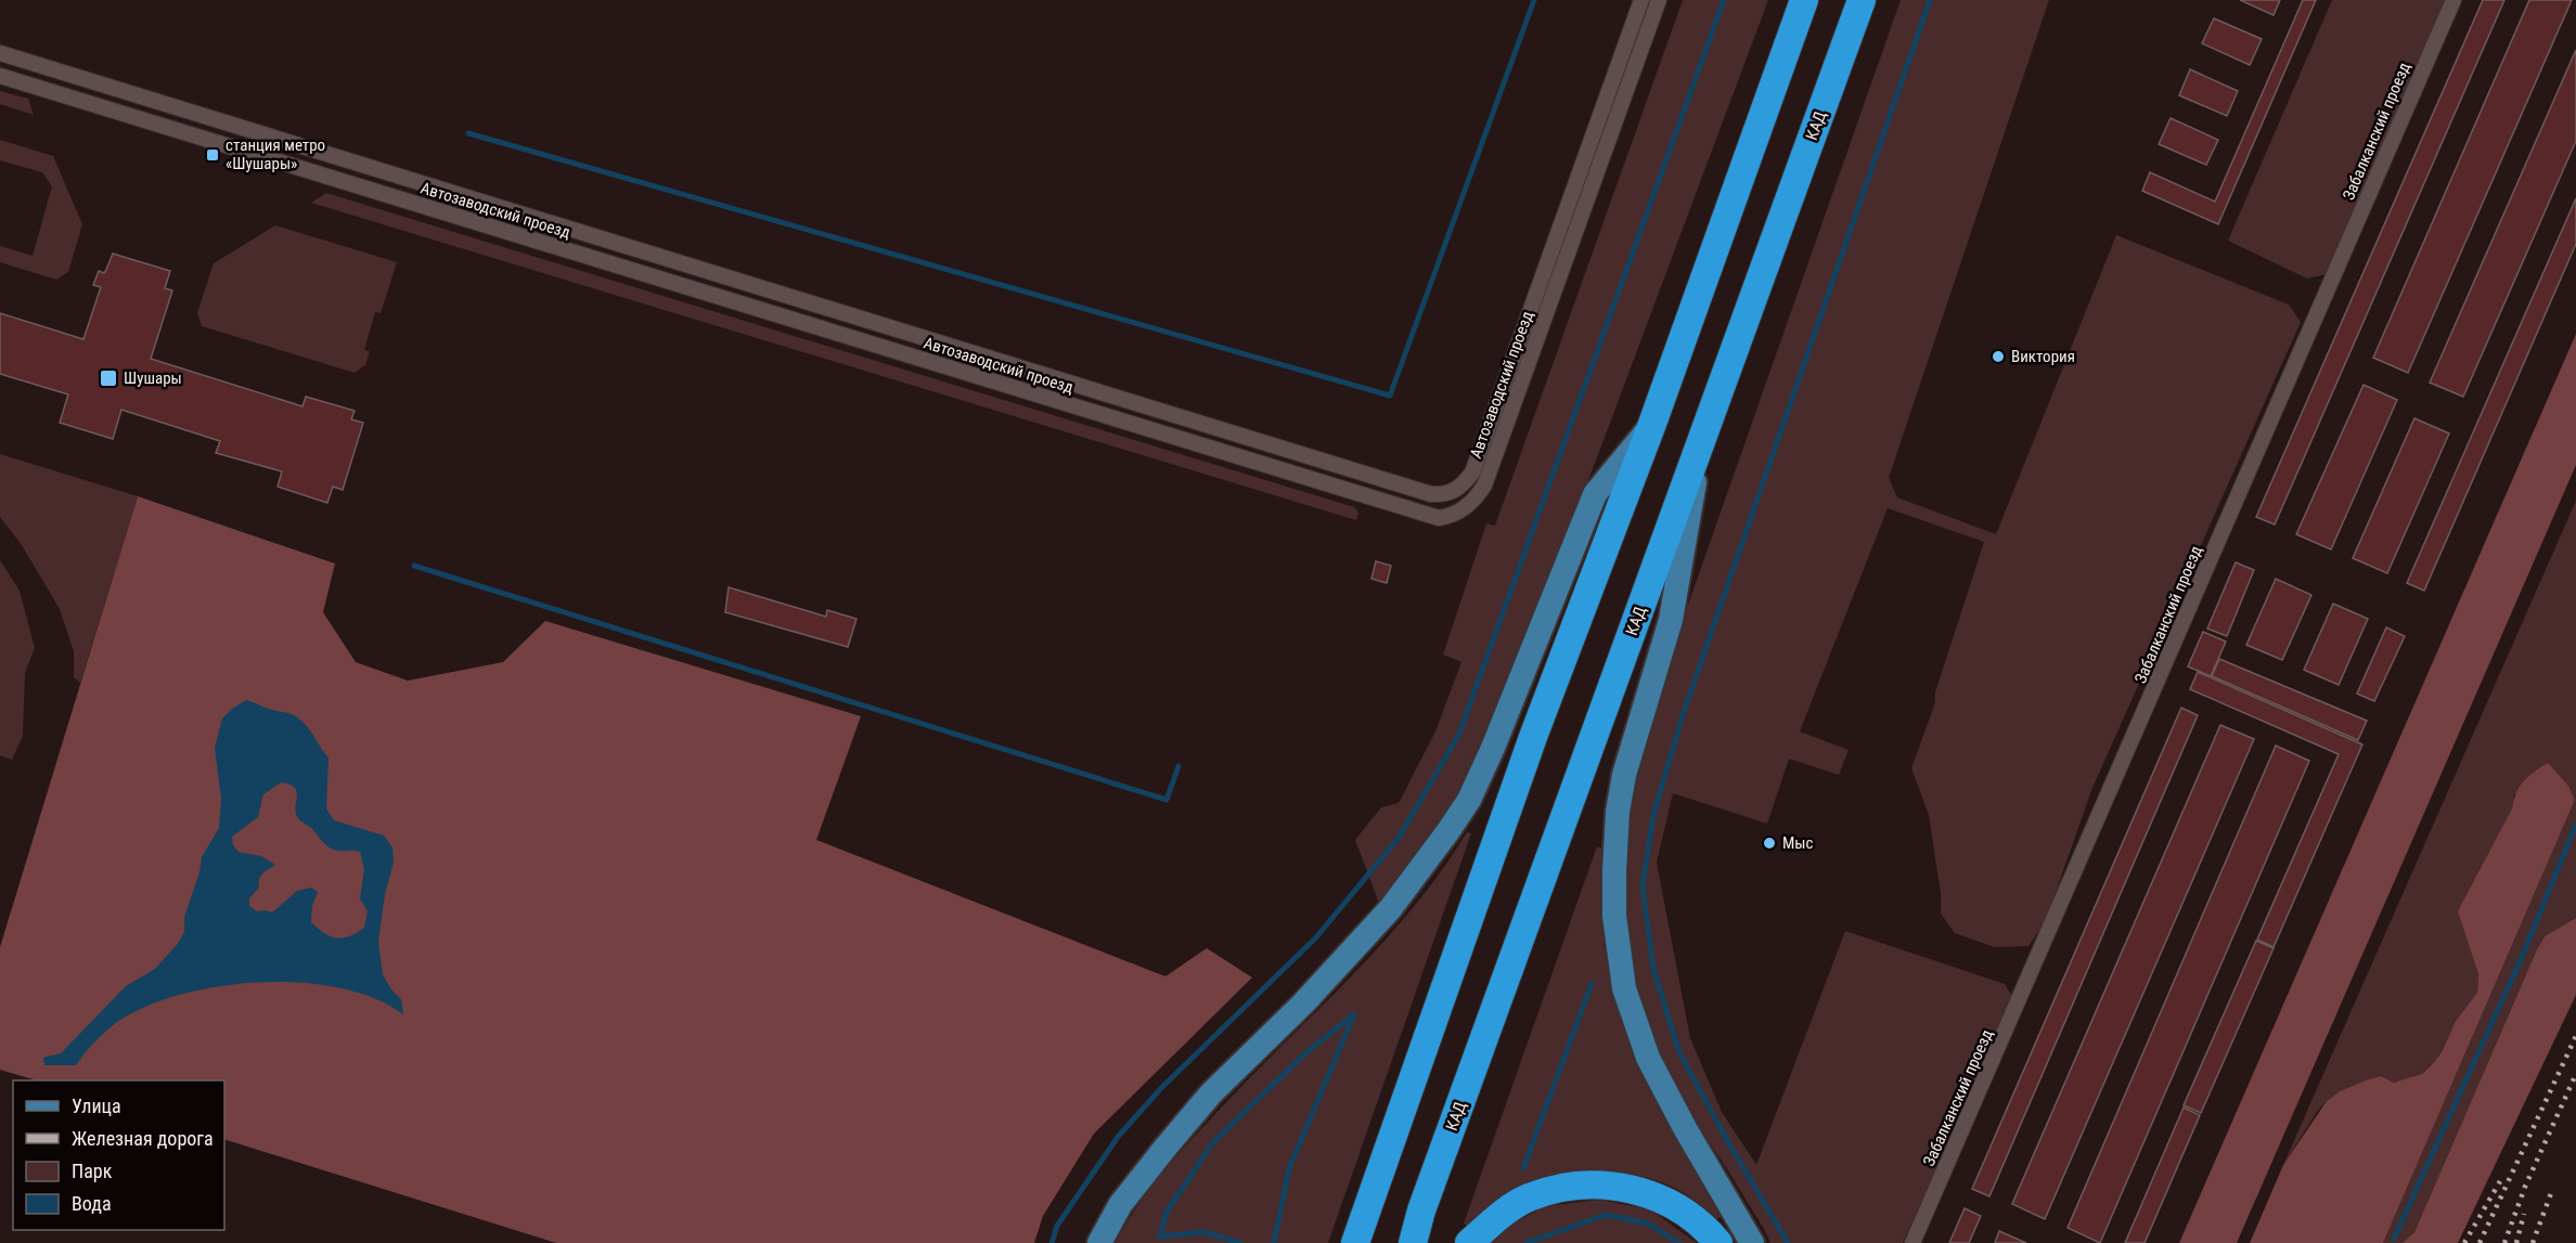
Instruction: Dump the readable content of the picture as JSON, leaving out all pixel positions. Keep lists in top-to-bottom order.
{
  "streets": {
    "highway": ["КАД"],
    "street": ["Забалканский проезд", "Автозаводский проезд"]
  },
  "places": {
    "transit": ["станция метро «Шушары»", "Шушары"],
    "other": ["Виктория", "Мыс"]
  },
  "legend": [
    "Улица",
    "Железная дорога",
    "Парк",
    "Вода"
  ]
}
